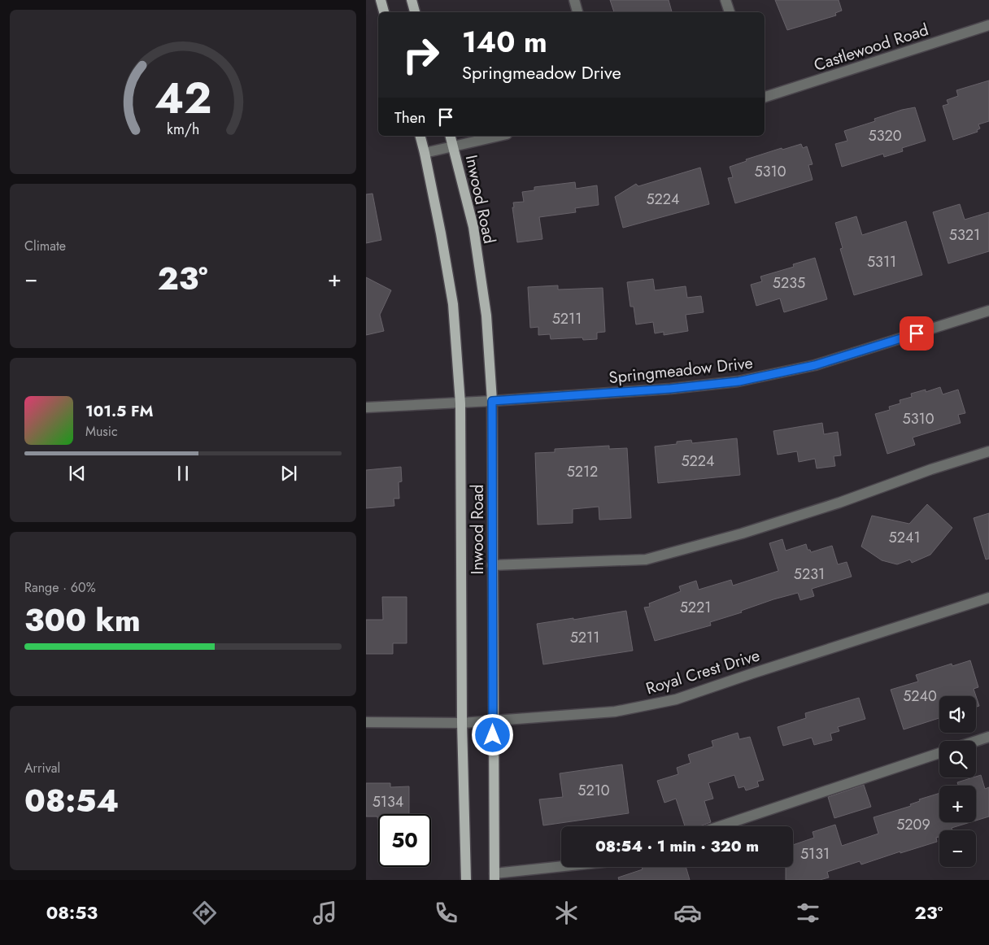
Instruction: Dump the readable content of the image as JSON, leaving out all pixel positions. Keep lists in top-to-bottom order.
{
  "streets": {
    "main road": ["Inwood Road"],
    "street": ["Castlewood Road", "Springmeadow Drive", "Royal Crest Drive"]
  },
  "crossings": [
    ["Inwood Road", "Springmeadow Drive"],
    ["Inwood Road", "Royal Crest Drive"]
  ],
  "house_numbers": [
    "5320",
    "5310",
    "5224",
    "5321",
    "5311",
    "5235",
    "5211",
    "5310",
    "5224",
    "5212",
    "5241",
    "5231",
    "5221",
    "5211",
    "5240",
    "5210",
    "5134",
    "5209",
    "5131"
  ],
  "page": {
    "turn": ["140 m", "Springmeadow Drive"],
    "then": "Then",
    "tile": [
      "Climate",
      ["Range · 60%", "300 km"],
      ["Arrival", "08:54"]
    ],
    "heat": ["−", "23°", "+"],
    "song": ["101.5 FM", "Music"],
    "map_buttons": ["+", "−"],
    "limit": "50",
    "trip": "08:54 · 1 min · 320 m",
    "tabs": ["08:53", "23°"],
    "gauge": ["42", "km/h"]
  }
}
